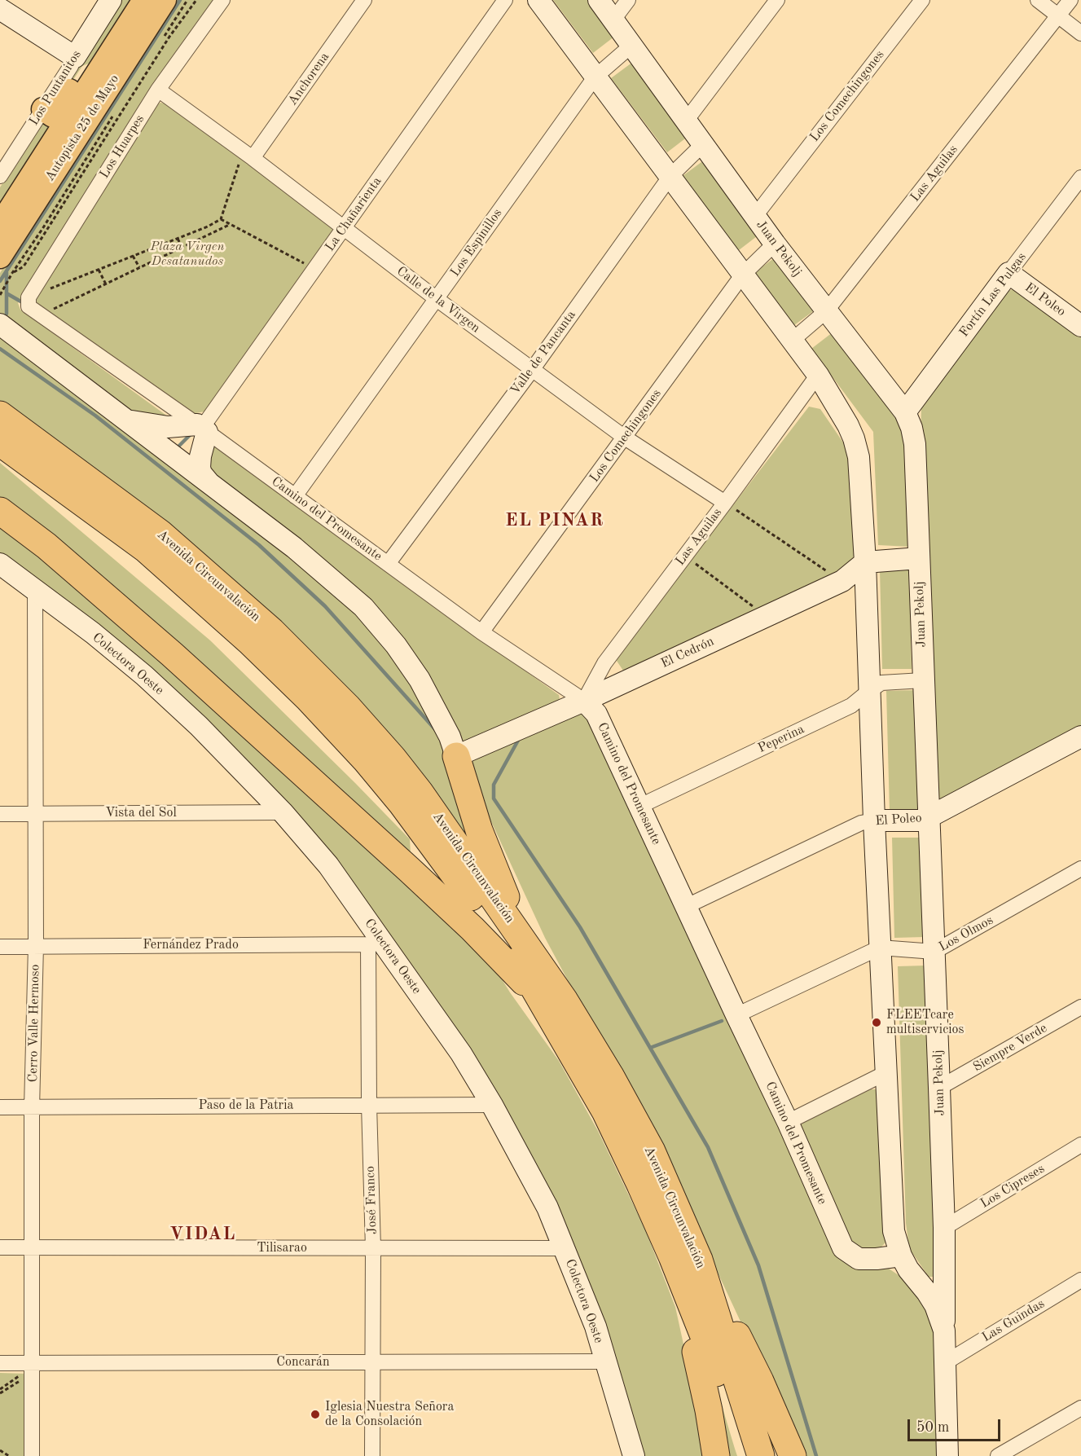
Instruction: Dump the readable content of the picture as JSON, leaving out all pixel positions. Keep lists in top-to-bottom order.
{
  "streets": {
    "highway": ["Avenida Circunvalación"],
    "main road": ["Autopista 25 de Mayo"],
    "street": [
      "Anchorena",
      "Los Puntanitos",
      "Los Comechingones",
      "Los Huarpes",
      "Las Aguilas",
      "La Chañarienta",
      "Los Espinillos",
      "Juan Pekolj",
      "Fortín Las Pulgas",
      "Calle de la Virgen",
      "El Poleo",
      "Valle de Pancanta",
      "Camino del Promesante",
      "El Cedrón",
      "Colectora Oeste",
      "Peperina",
      "Vista del Sol",
      "Los Olmos",
      "Fernández Prado",
      "Cerro Valle Hermoso",
      "Siempre Verde",
      "Paso de la Patria",
      "Los Cipreses",
      "José Franco",
      "Tilisarao",
      "Las Guindas",
      "Concarán"
    ]
  },
  "crossings": [
    ["Anchorena", "Calle de la Virgen"],
    ["Los Comechingones", "Juan Pekolj"],
    ["Los Comechingones", "Calle de la Virgen"],
    ["Los Comechingones", "Camino del Promesante"],
    ["Los Huarpes", "Calle de la Virgen"],
    ["Los Huarpes", "Camino del Promesante"],
    ["Las Aguilas", "Juan Pekolj"],
    ["Las Aguilas", "Calle de la Virgen"],
    ["Las Aguilas", "Camino del Promesante"],
    ["Las Aguilas", "El Cedrón"],
    ["La Chañarienta", "Calle de la Virgen"],
    ["La Chañarienta", "Camino del Promesante"],
    ["Los Espinillos", "Juan Pekolj"],
    ["Los Espinillos", "Calle de la Virgen"],
    ["Los Espinillos", "Camino del Promesante"],
    ["Juan Pekolj", "Fortín Las Pulgas"],
    ["Juan Pekolj", "El Poleo"],
    ["Juan Pekolj", "Valle de Pancanta"],
    ["Juan Pekolj", "Peperina"],
    ["Juan Pekolj", "Los Olmos"],
    ["Juan Pekolj", "Siempre Verde"],
    ["Juan Pekolj", "Los Cipreses"],
    ["Fortín Las Pulgas", "El Poleo"],
    ["Calle de la Virgen", "Valle de Pancanta"],
    ["El Poleo", "Camino del Promesante"],
    ["Valle de Pancanta", "Camino del Promesante"],
    ["Camino del Promesante", "El Cedrón"],
    ["Camino del Promesante", "Peperina"],
    ["Camino del Promesante", "Los Olmos"],
    ["Colectora Oeste", "Vista del Sol"],
    ["Colectora Oeste", "Fernández Prado"],
    ["Colectora Oeste", "Cerro Valle Hermoso"],
    ["Colectora Oeste", "Paso de la Patria"],
    ["Colectora Oeste", "José Franco"],
    ["Colectora Oeste", "Tilisarao"],
    ["Colectora Oeste", "Concarán"],
    ["Vista del Sol", "Cerro Valle Hermoso"],
    ["Fernández Prado", "Cerro Valle Hermoso"],
    ["Fernández Prado", "José Franco"],
    ["Cerro Valle Hermoso", "Paso de la Patria"],
    ["Cerro Valle Hermoso", "Tilisarao"],
    ["Cerro Valle Hermoso", "Concarán"],
    ["Paso de la Patria", "José Franco"],
    ["José Franco", "Tilisarao"],
    ["José Franco", "Concarán"]
  ],
  "districts": ["EL PINAR", "VIDAL"],
  "parks": ["Plaza Virgen Desatanudos"],
  "places": ["FLEETcare multiservicios", "Iglesia Nuestra Señora de la Consolación"],
  "scale_bar": "50 m"
}
